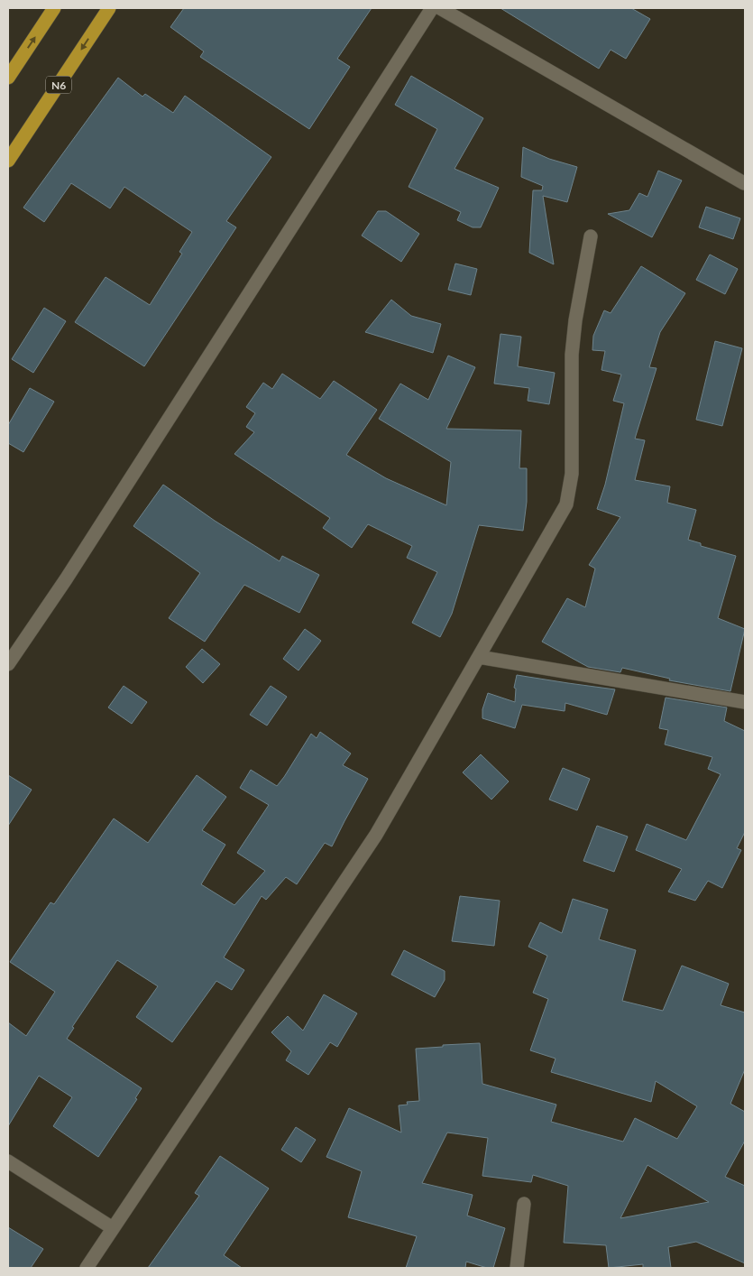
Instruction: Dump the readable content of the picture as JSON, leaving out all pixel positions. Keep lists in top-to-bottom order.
{
  "streets": {
    "highway": ["N6"]
  }
}
